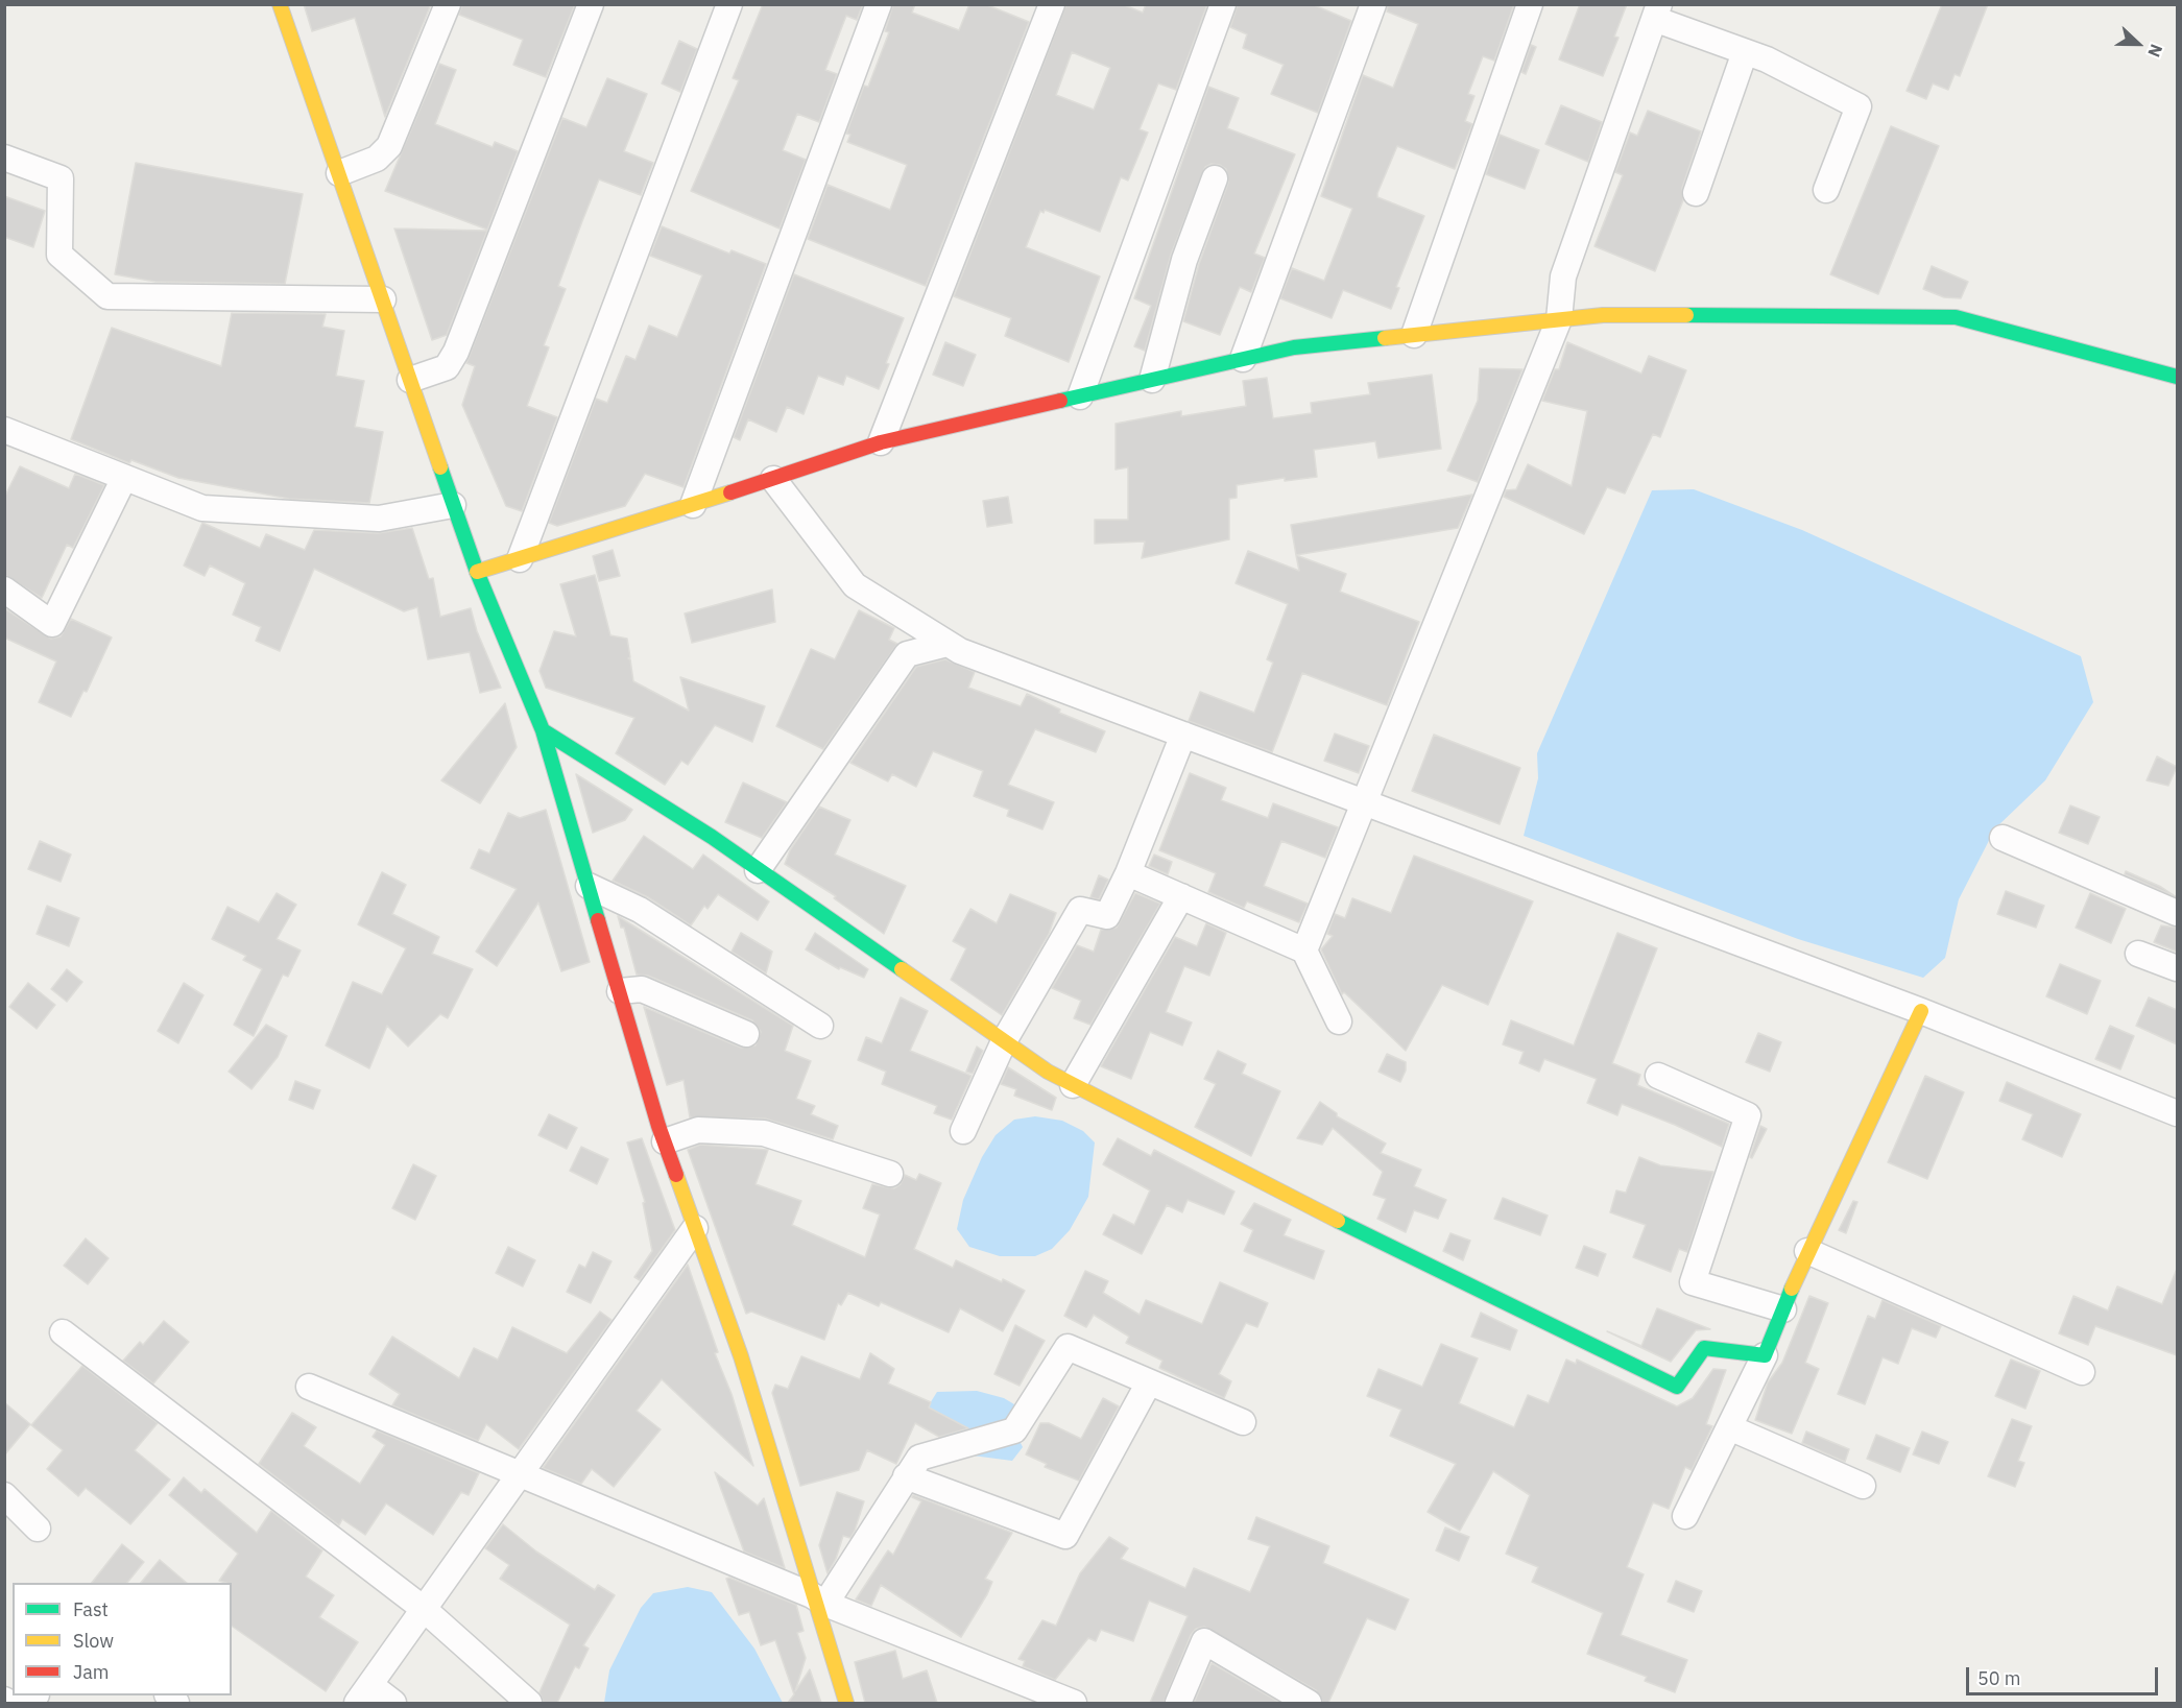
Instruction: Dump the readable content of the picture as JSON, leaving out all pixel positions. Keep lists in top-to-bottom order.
{
  "legend": ["Fast", "Slow", "Jam"],
  "scale_bar": "50 m",
  "north": "right"
}
